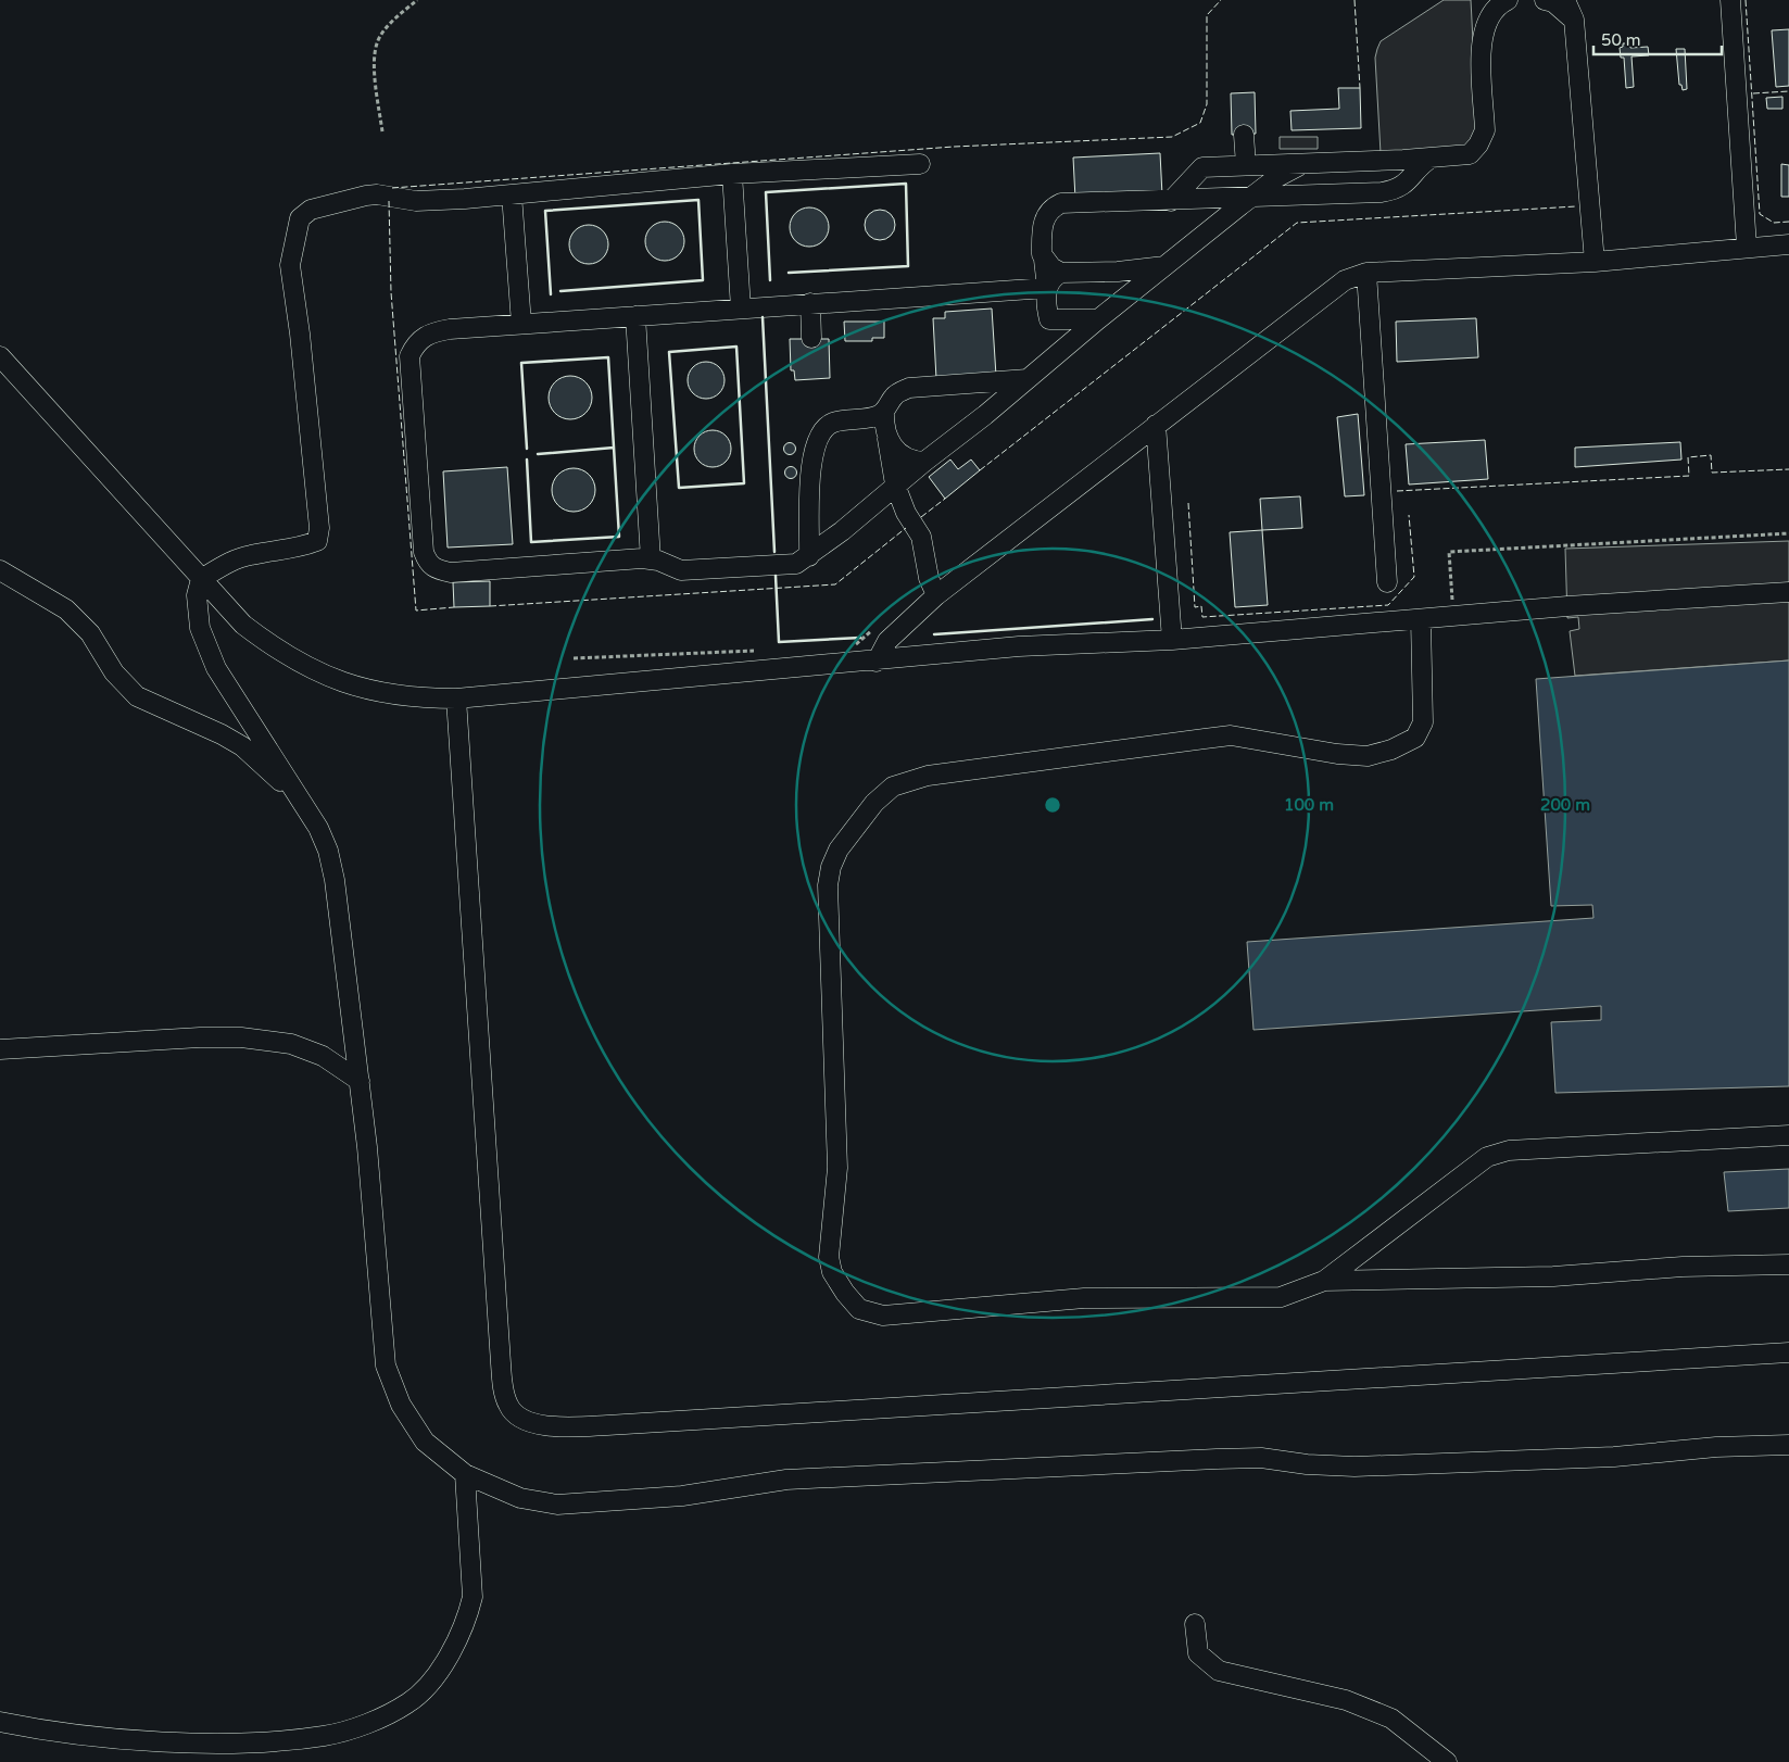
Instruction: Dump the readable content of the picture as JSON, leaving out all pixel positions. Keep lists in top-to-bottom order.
{
  "scale_bar": "50 m",
  "rings": ["100 m", "200 m"]
}
